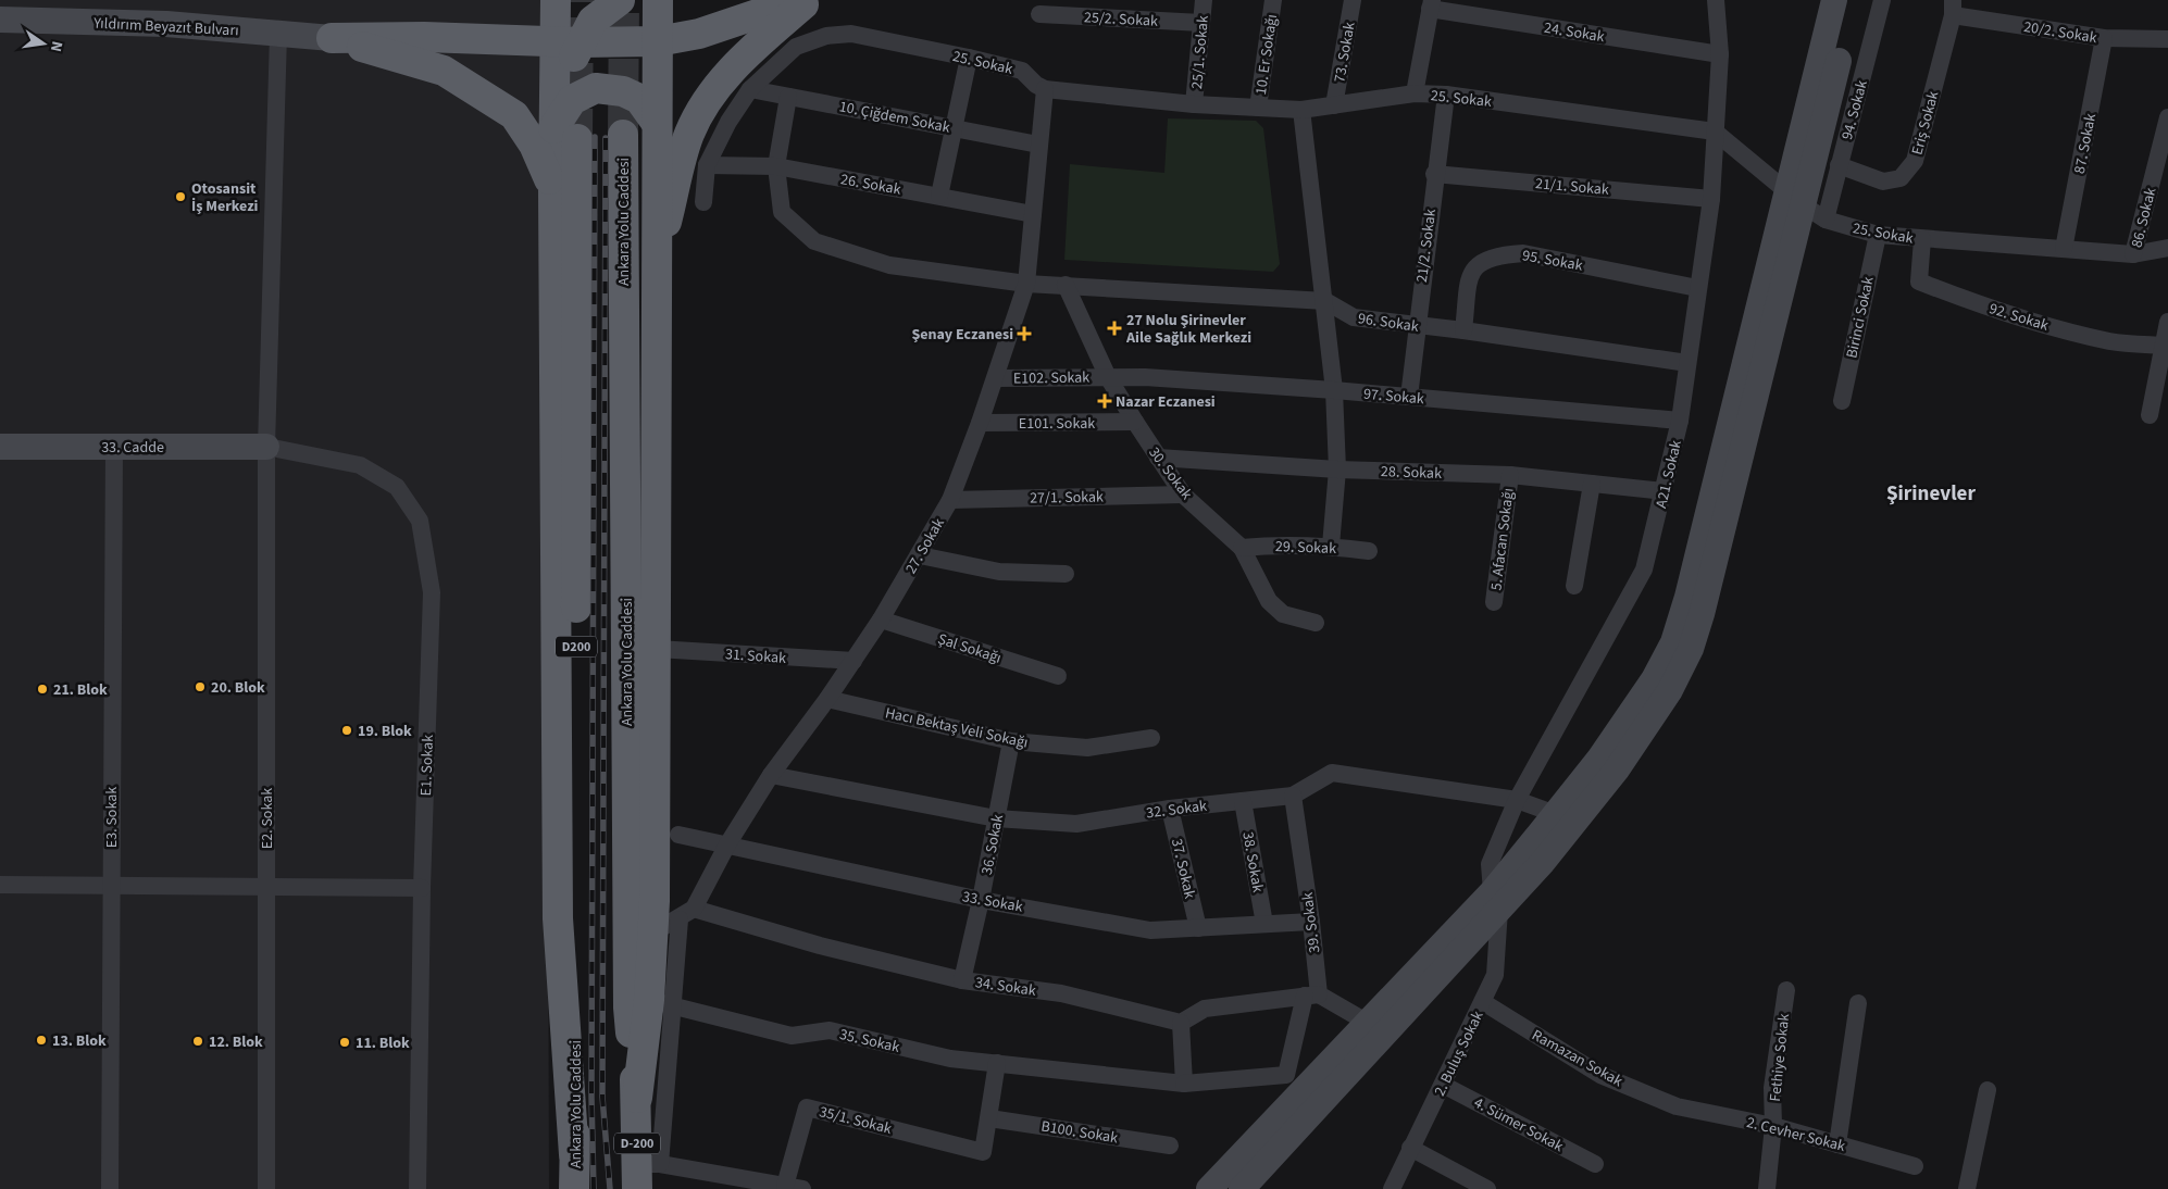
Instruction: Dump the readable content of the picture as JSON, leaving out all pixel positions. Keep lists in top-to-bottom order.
{
  "streets": {
    "highway": ["Ankara Yolu Caddesi", "D200", "D-200"],
    "main road": ["Yıldırım Beyazıt Bulvarı", "33. Cadde"],
    "street": [
      "25/2. Sokak",
      "24. Sokak",
      "20/2. Sokak",
      "25/1. Sokak",
      "73. Sokak",
      "10. Er Sokağı",
      "25. Sokak",
      "94. Sokak",
      "10. Çiğdem Sokak",
      "Eriş Sokak",
      "87. Sokak",
      "26. Sokak",
      "21/1. Sokak",
      "86. Sokak",
      "21/2. Sokak",
      "95. Sokak",
      "92. Sokak",
      "Birinci Sokak",
      "96. Sokak",
      "E102. Sokak",
      "97. Sokak",
      "E101. Sokak",
      "28. Sokak",
      "30. Sokak",
      "A21. Sokak",
      "27/1. Sokak",
      "5. Afacan Sokağı",
      "27. Sokak",
      "29. Sokak",
      "Şal Sokağı",
      "31. Sokak",
      "Hacı Bektaş Veli Sokağı",
      "E1. Sokak",
      "32. Sokak",
      "E3. Sokak",
      "E2. Sokak",
      "36. Sokak",
      "38. Sokak",
      "37. Sokak",
      "33. Sokak",
      "39. Sokak",
      "34. Sokak",
      "35. Sokak",
      "2. Buluş Sokak",
      "Ramazan Sokak",
      "Fethiye Sokak",
      "35/1. Sokak",
      "4. Sümer Sokak",
      "B100. Sokak",
      "2. Cevher Sokak"
    ]
  },
  "crossings": [
    ["25/2. Sokak", "25/1. Sokak"],
    ["Yıldırım Beyazıt Bulvarı", "E2. Sokak"],
    ["24. Sokak", "A21. Sokak"],
    ["20/2. Sokak", "Eriş Sokak"],
    ["20/2. Sokak", "87. Sokak"],
    ["25/1. Sokak", "25. Sokak"],
    ["73. Sokak", "25. Sokak"],
    ["10. Er Sokağı", "25. Sokak"],
    ["25. Sokak", "94. Sokak"],
    ["25. Sokak", "10. Çiğdem Sokak"],
    ["25. Sokak", "87. Sokak"],
    ["25. Sokak", "26. Sokak"],
    ["25. Sokak", "86. Sokak"],
    ["25. Sokak", "21/2. Sokak"],
    ["25. Sokak", "92. Sokak"],
    ["25. Sokak", "Birinci Sokak"],
    ["25. Sokak", "A21. Sokak"],
    ["25. Sokak", "27. Sokak"],
    ["94. Sokak", "Eriş Sokak"],
    ["10. Çiğdem Sokak", "96. Sokak"],
    ["10. Çiğdem Sokak", "27. Sokak"],
    ["26. Sokak", "96. Sokak"],
    ["26. Sokak", "27. Sokak"],
    ["21/1. Sokak", "21/2. Sokak"],
    ["21/1. Sokak", "A21. Sokak"],
    ["21/2. Sokak", "96. Sokak"],
    ["21/2. Sokak", "97. Sokak"],
    ["95. Sokak", "96. Sokak"],
    ["95. Sokak", "A21. Sokak"],
    ["96. Sokak", "30. Sokak"],
    ["96. Sokak", "A21. Sokak"],
    ["96. Sokak", "27. Sokak"],
    ["E102. Sokak", "97. Sokak"],
    ["E102. Sokak", "30. Sokak"],
    ["E102. Sokak", "27. Sokak"],
    ["97. Sokak", "30. Sokak"],
    ["97. Sokak", "A21. Sokak"],
    ["E101. Sokak", "30. Sokak"],
    ["E101. Sokak", "27. Sokak"],
    ["33. Cadde", "E1. Sokak"],
    ["33. Cadde", "E3. Sokak"],
    ["33. Cadde", "E2. Sokak"],
    ["28. Sokak", "30. Sokak"],
    ["28. Sokak", "A21. Sokak"],
    ["28. Sokak", "5. Afacan Sokağı"],
    ["30. Sokak", "27/1. Sokak"],
    ["30. Sokak", "29. Sokak"],
    ["A21. Sokak", "32. Sokak"],
    ["A21. Sokak", "2. Buluş Sokak"],
    ["27/1. Sokak", "27. Sokak"],
    ["27. Sokak", "Şal Sokağı"],
    ["27. Sokak", "31. Sokak"],
    ["27. Sokak", "Hacı Bektaş Veli Sokağı"],
    ["27. Sokak", "32. Sokak"],
    ["27. Sokak", "33. Sokak"],
    ["27. Sokak", "34. Sokak"],
    ["Hacı Bektaş Veli Sokağı", "36. Sokak"],
    ["E1. Sokak", "E2. Sokak"],
    ["32. Sokak", "36. Sokak"],
    ["32. Sokak", "38. Sokak"],
    ["32. Sokak", "37. Sokak"],
    ["32. Sokak", "39. Sokak"],
    ["36. Sokak", "33. Sokak"],
    ["36. Sokak", "34. Sokak"],
    ["38. Sokak", "33. Sokak"],
    ["37. Sokak", "33. Sokak"],
    ["33. Sokak", "39. Sokak"],
    ["39. Sokak", "35. Sokak"],
    ["2. Buluş Sokak", "Ramazan Sokak"],
    ["2. Buluş Sokak", "4. Sümer Sokak"],
    ["Ramazan Sokak", "2. Cevher Sokak"],
    ["Fethiye Sokak", "2. Cevher Sokak"],
    ["35/1. Sokak", "B100. Sokak"]
  ],
  "districts": ["Şirinevler"],
  "places": {
    "other": [
      "Otosansit İş Merkezi",
      "20. Blok",
      "21. Blok",
      "19. Blok",
      "13. Blok",
      "12. Blok",
      "11. Blok"
    ],
    "health": ["27 Nolu Şirinevler Aile Sağlık Merkezi", "Şenay Eczanesi", "Nazar Eczanesi"]
  },
  "north": "right"
}
